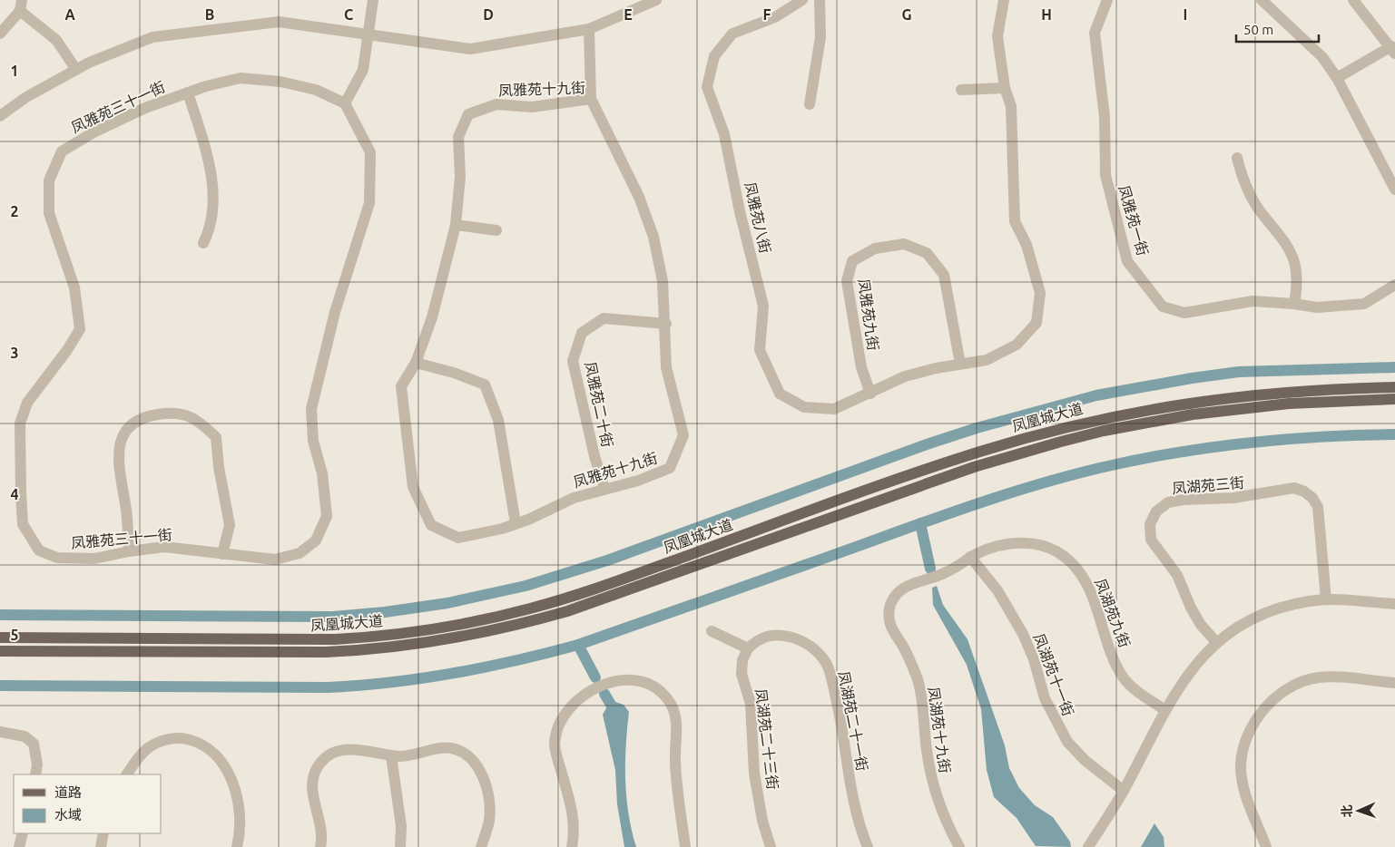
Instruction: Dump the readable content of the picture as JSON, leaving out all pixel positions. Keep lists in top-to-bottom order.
{
  "streets": {
    "main road": ["凤凰城大道"],
    "street": [
      "凤雅苑十九街",
      "凤雅苑三十一街",
      "凤雅苑八街",
      "凤雅苑一街",
      "凤雅苑九街",
      "凤雅苑二十街",
      "凤湖苑三街",
      "凤湖苑九街",
      "凤湖苑十一街",
      "凤湖苑二十一街",
      "凤湖苑十九街",
      "凤湖苑二十三街"
    ]
  },
  "crossings": [
    ["凤雅苑十九街", "凤雅苑二十街"],
    ["凤雅苑八街", "凤雅苑九街"],
    ["凤湖苑九街", "凤湖苑十一街"],
    ["凤湖苑九街", "凤湖苑十九街"],
    ["凤湖苑十一街", "凤湖苑十九街"],
    ["凤湖苑二十一街", "凤湖苑二十三街"]
  ],
  "legend": ["道路", "水域"],
  "scale_bar": "50 m",
  "north": "left",
  "grid": {
    "columns": [
      "A",
      "B",
      "C",
      "D",
      "E",
      "F",
      "G",
      "H",
      "I"
    ],
    "rows": [
      "1",
      "2",
      "3",
      "4",
      "5"
    ]
  }
}
